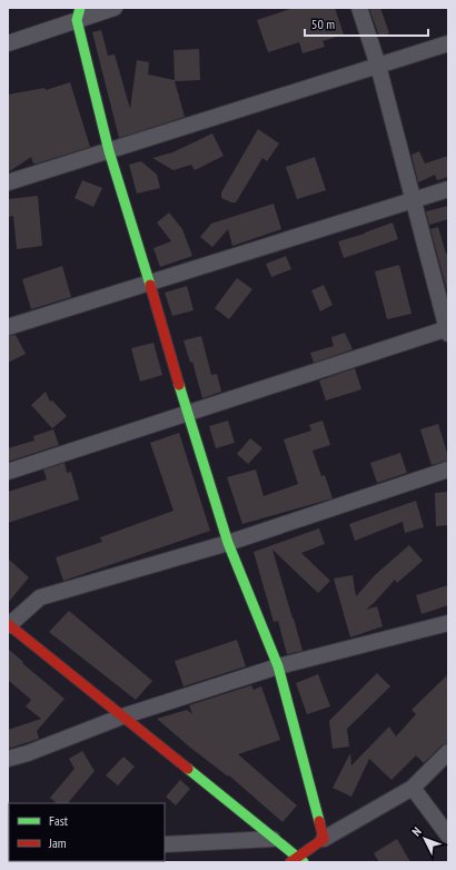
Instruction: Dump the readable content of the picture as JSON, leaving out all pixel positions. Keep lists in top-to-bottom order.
{
  "legend": ["Fast", "Jam"],
  "scale_bar": "50 m",
  "north": "top left"
}
